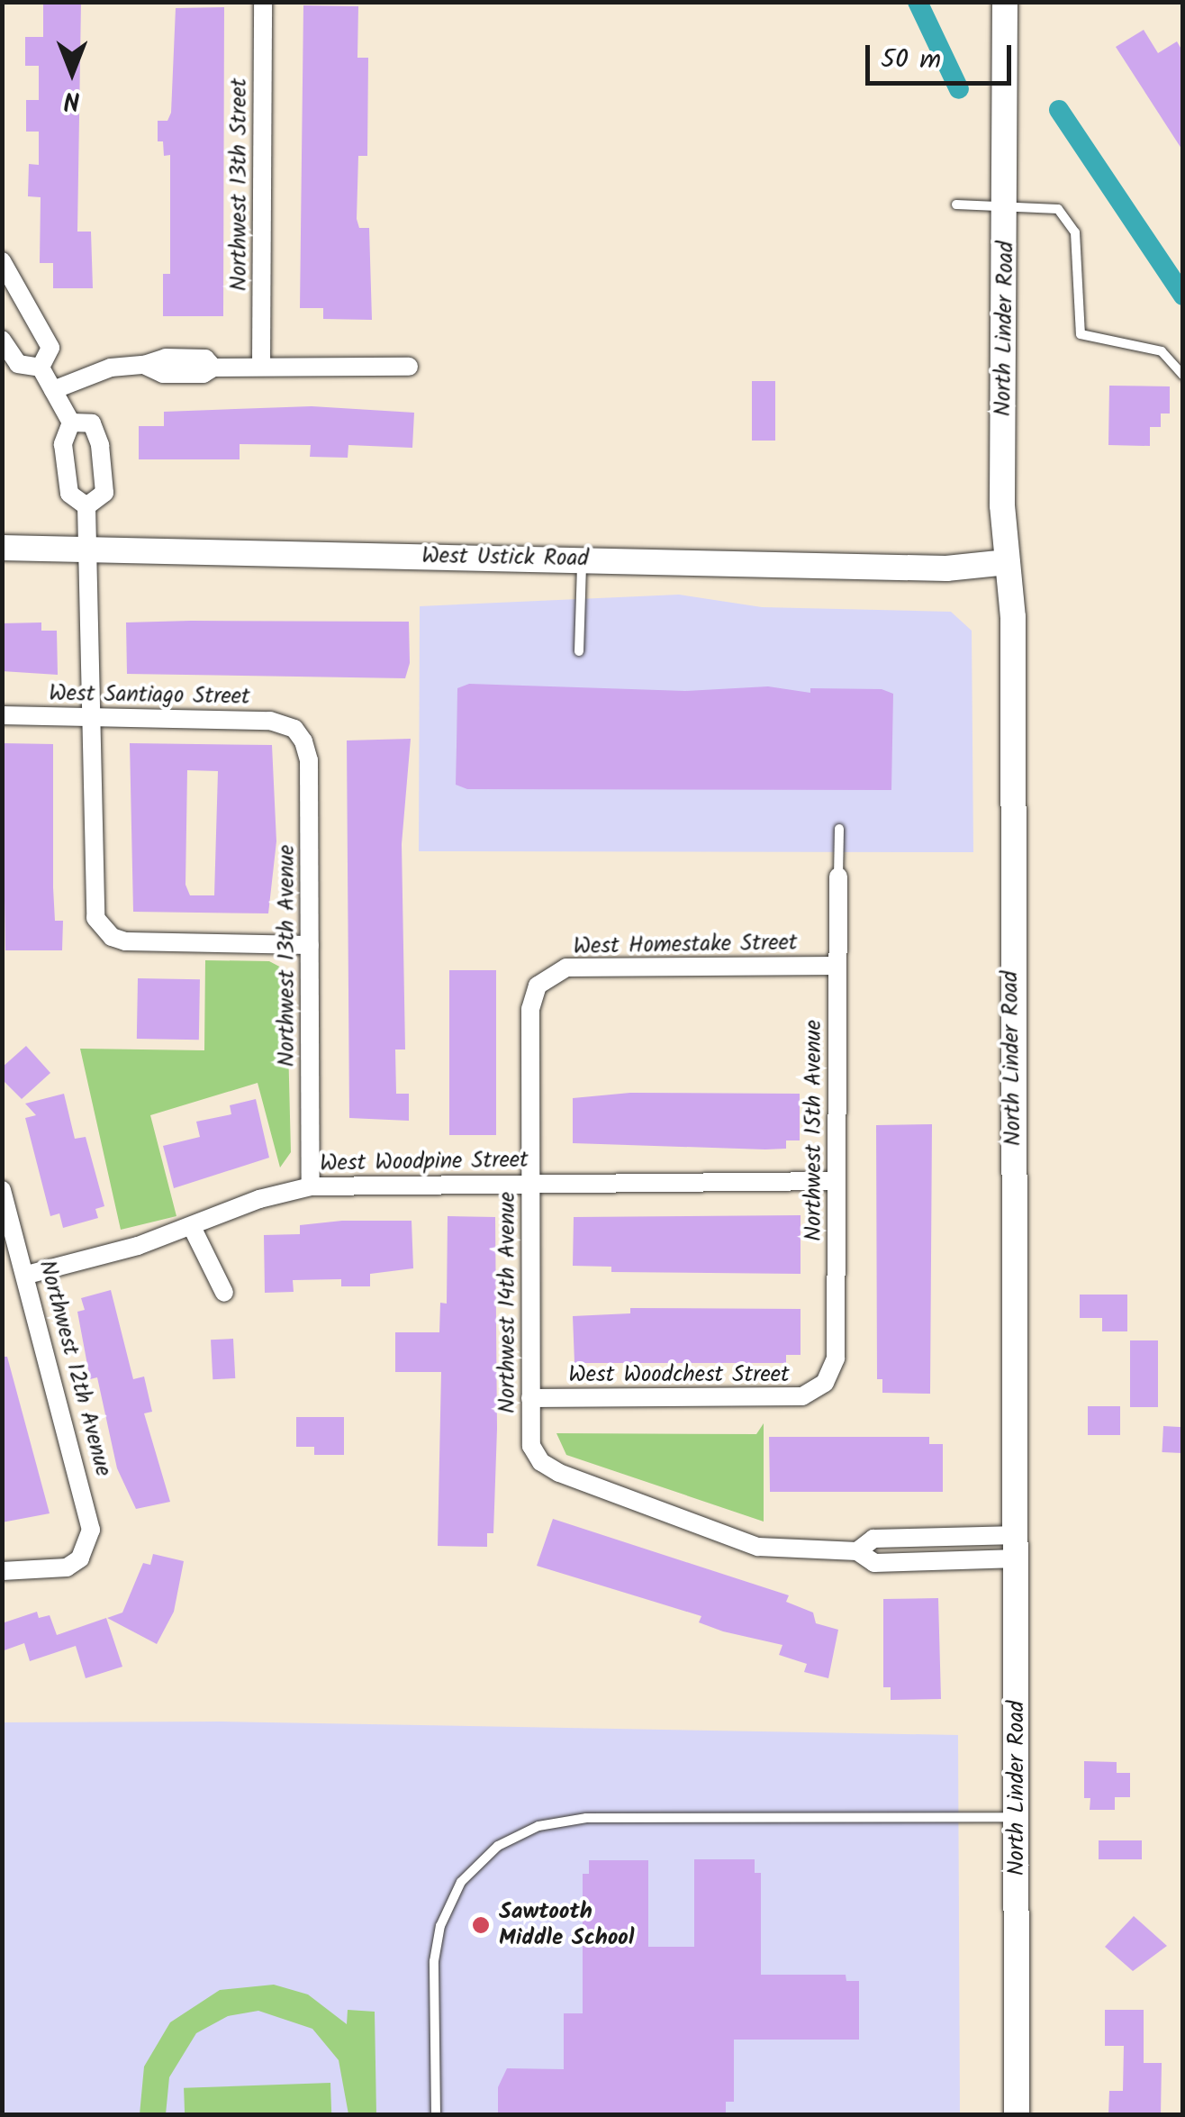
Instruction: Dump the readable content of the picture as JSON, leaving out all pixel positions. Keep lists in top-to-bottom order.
{
  "streets": {
    "main road": ["North Linder Road", "West Ustick Road"],
    "street": [
      "Northwest 13th Street",
      "West Santiago Street",
      "West Homestake Street",
      "Northwest 13th Avenue",
      "Northwest 15th Avenue",
      "West Woodpine Street",
      "Northwest 14th Avenue",
      "Northwest 12th Avenue",
      "West Woodchest Street"
    ]
  },
  "crossings": [
    ["North Linder Road", "West Ustick Road"],
    ["North Linder Road", "Northwest 14th Avenue"],
    ["West Santiago Street", "Northwest 13th Avenue"],
    ["West Homestake Street", "Northwest 15th Avenue"],
    ["West Homestake Street", "Northwest 14th Avenue"],
    ["Northwest 13th Avenue", "West Woodpine Street"],
    ["Northwest 15th Avenue", "West Woodpine Street"],
    ["Northwest 15th Avenue", "West Woodchest Street"],
    ["West Woodpine Street", "Northwest 14th Avenue"],
    ["West Woodpine Street", "Northwest 12th Avenue"],
    ["Northwest 14th Avenue", "West Woodchest Street"]
  ],
  "places": ["Sawtooth Middle School"],
  "scale_bar": "50 m",
  "north": "bottom"
}
